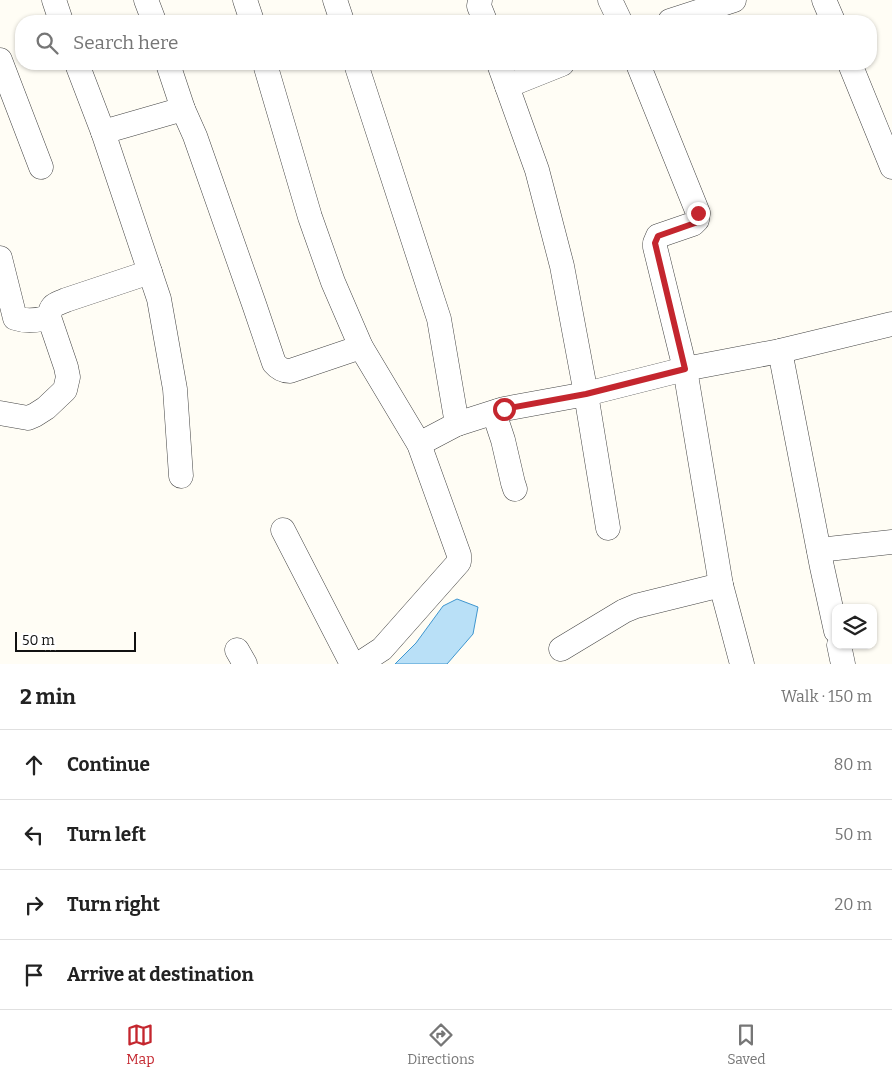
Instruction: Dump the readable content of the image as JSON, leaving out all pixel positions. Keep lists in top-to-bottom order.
{
  "scale_bar": "50 m",
  "page": {
    "search": "Search here",
    "scale": "50 m",
    "heading": ["2 min", "Walk · 150 m"],
    "list": [
      ["Continue", "80 m"],
      ["Turn left", "50 m"],
      ["Turn right", "20 m"],
      "Arrive at destination"
    ],
    "nav": ["Map", "Directions", "Saved"]
  }
}
